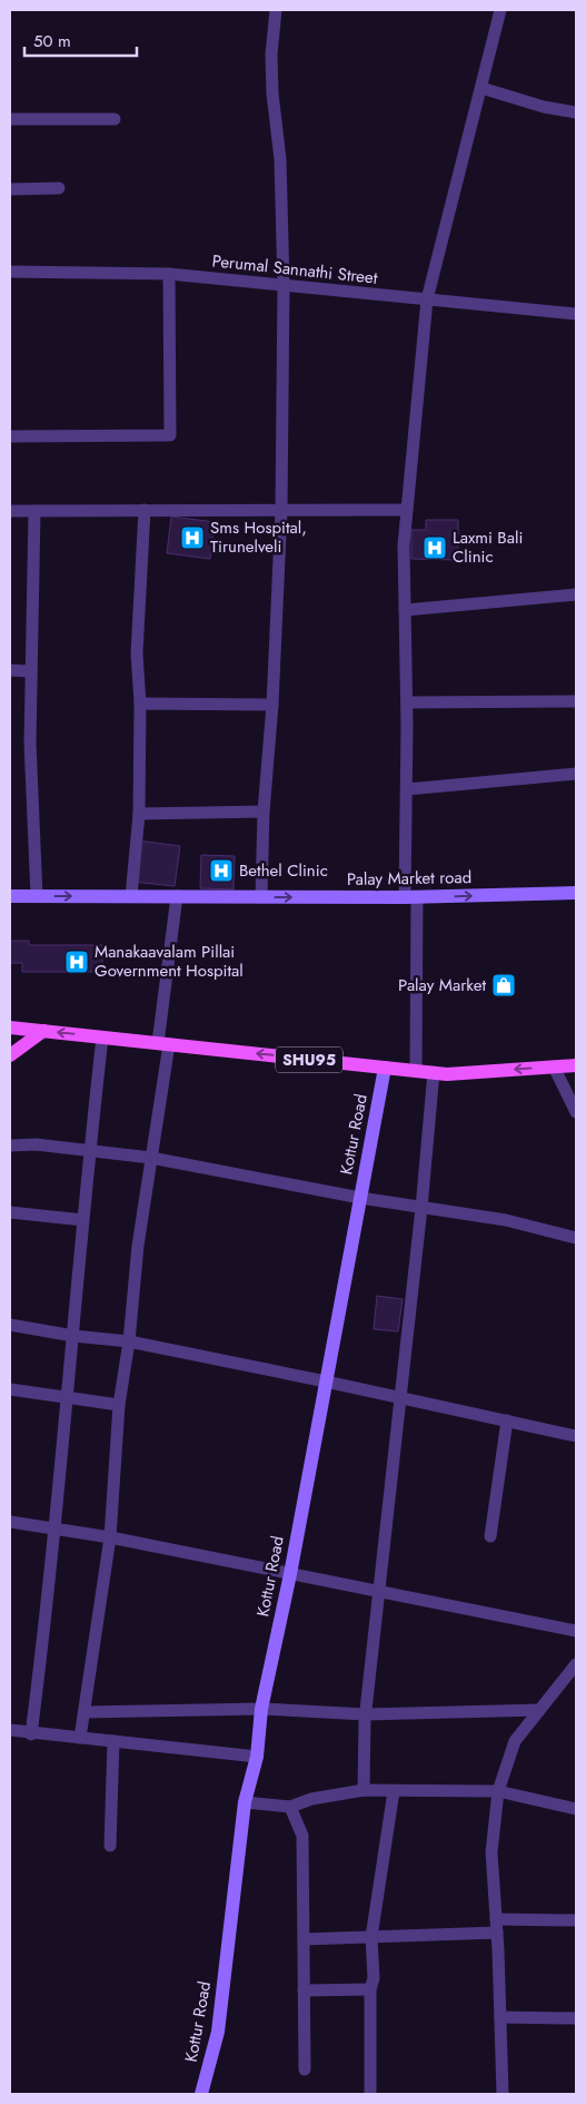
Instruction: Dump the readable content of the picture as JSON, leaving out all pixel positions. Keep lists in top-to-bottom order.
{
  "streets": {
    "main road": ["SHU95"],
    "street": ["Perumal Sannathi Street", "Palay Market road", "Kottur Road"]
  },
  "crossings": [
    ["SHU95", "Kottur Road"]
  ],
  "places": {
    "hospital": [
      "Sms Hospital, Tirunelveli",
      "Laxmi Bali Clinic",
      "Bethel Clinic",
      "Manakaavalam Pillai Government Hospital"
    ],
    "shop": ["Palay Market"]
  },
  "scale_bar": "50 m"
}
